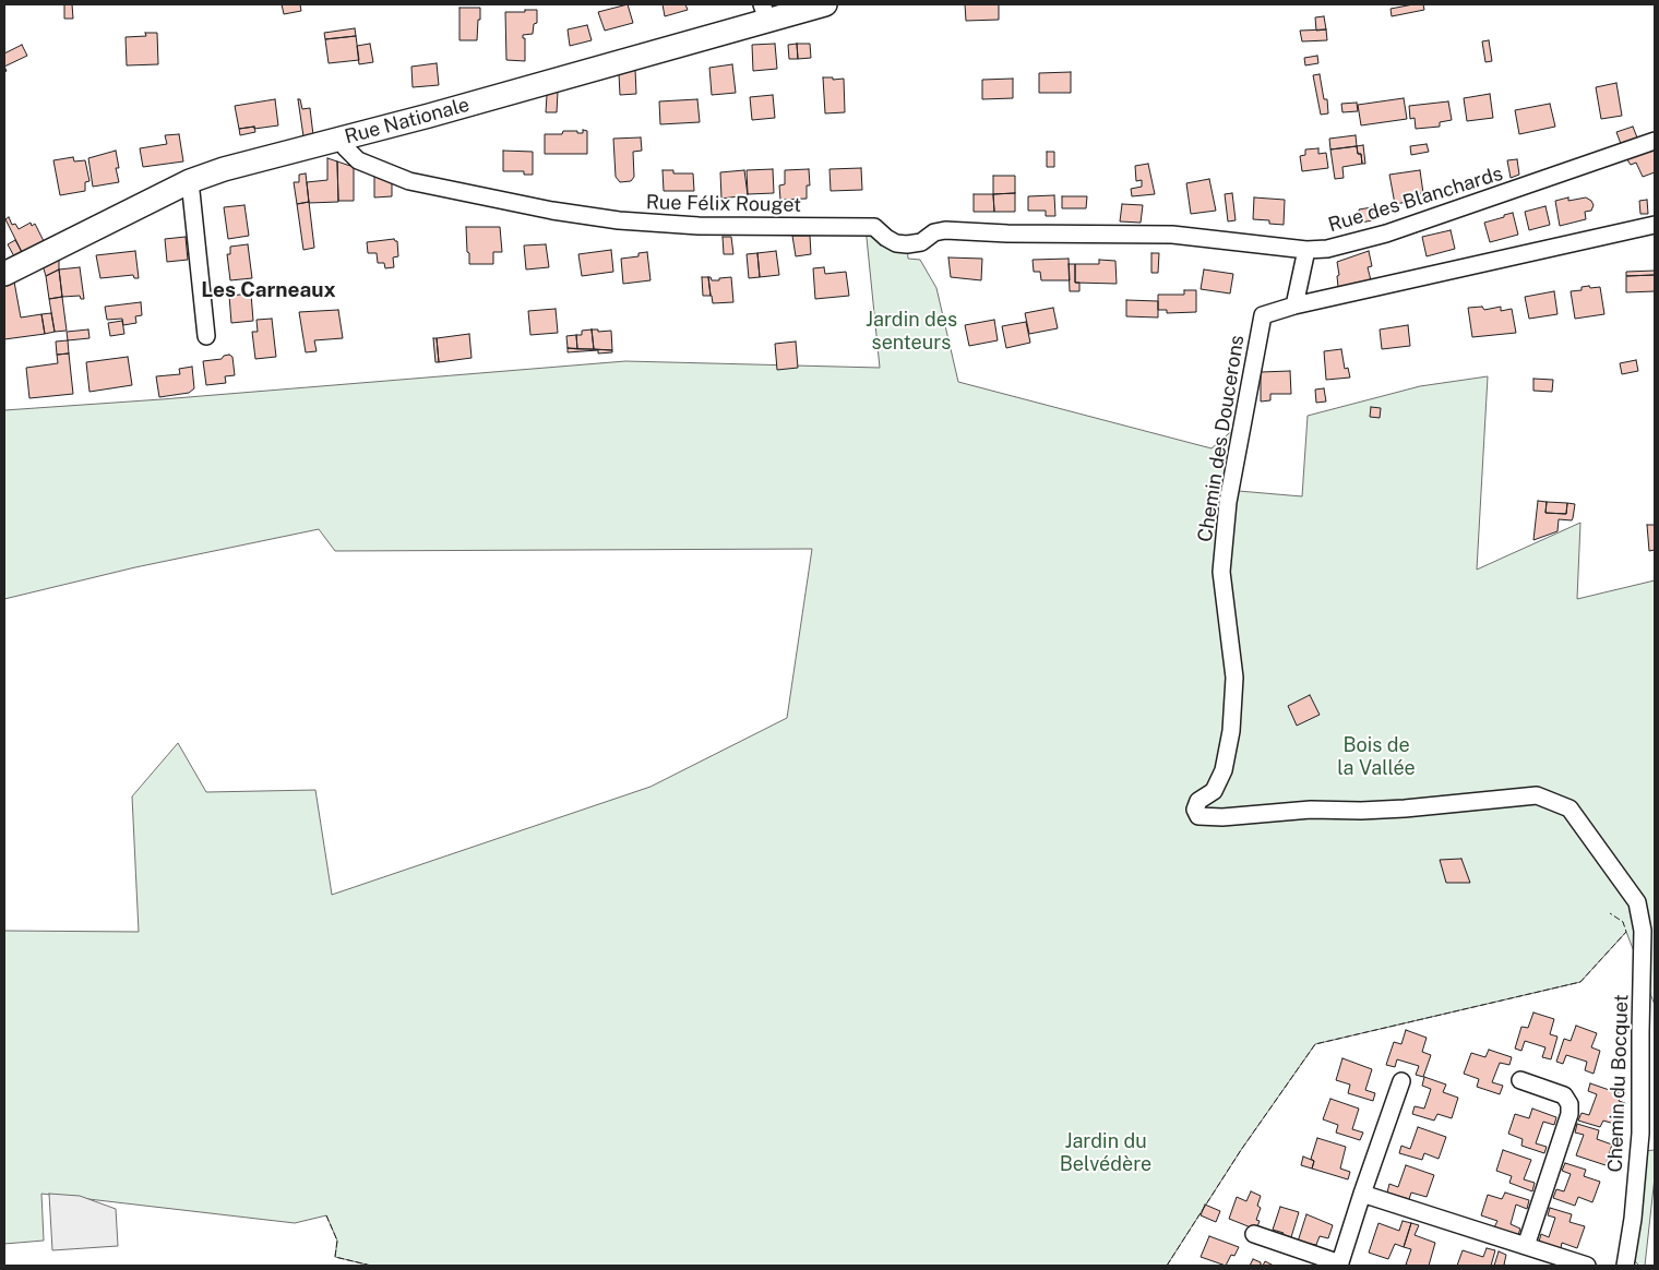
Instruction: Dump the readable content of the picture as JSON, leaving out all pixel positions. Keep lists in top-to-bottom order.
{
  "streets": {
    "street": [
      "Rue Nationale",
      "Rue des Blanchards",
      "Rue Félix Rouget",
      "Chemin des Doucerons",
      "Chemin du Bocquet"
    ]
  },
  "crossings": [
    ["Rue Nationale", "Rue Félix Rouget"],
    ["Rue des Blanchards", "Rue Félix Rouget"],
    ["Chemin des Doucerons", "Chemin du Bocquet"]
  ],
  "districts": ["Les Carneaux"],
  "parks": ["Jardin des senteurs", "Bois de la Vallée", "Jardin du Belvédère"]
}
